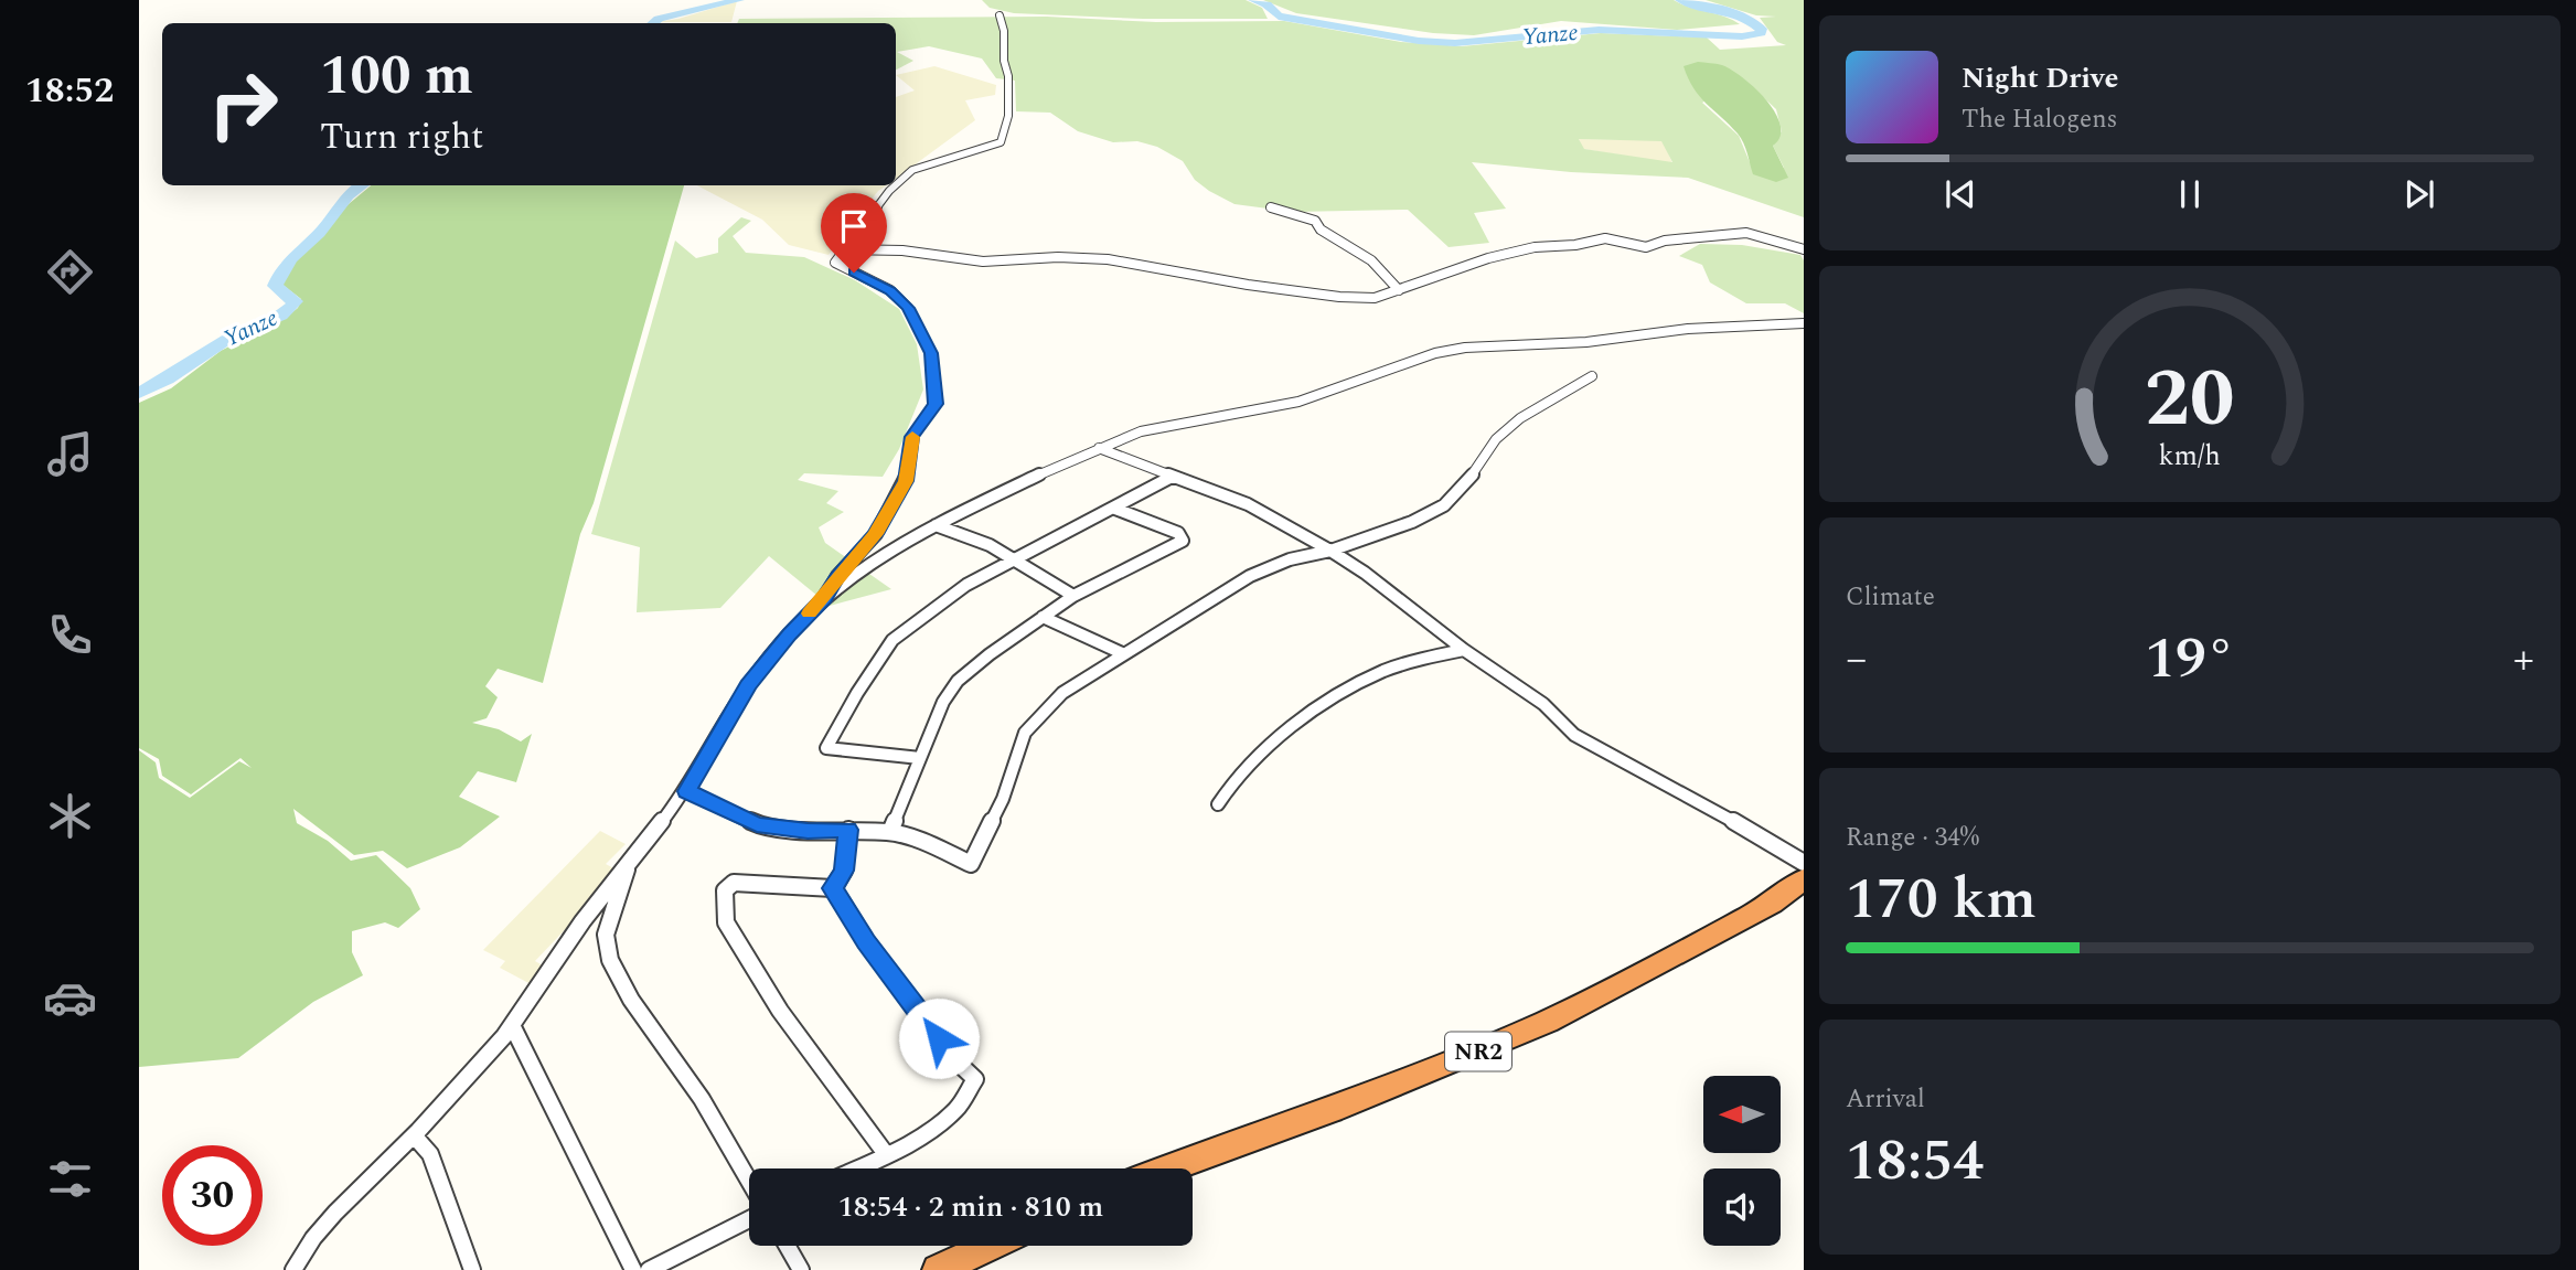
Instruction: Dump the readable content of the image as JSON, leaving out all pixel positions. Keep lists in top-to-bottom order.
{
  "streets": {
    "highway": ["NR2"]
  },
  "water": ["Yanze"],
  "north": "left",
  "page": {
    "tabs": "18:52",
    "turn": ["100 m", "Turn right"],
    "song": ["Night Drive", "The Halogens"],
    "tile": [
      "Climate",
      ["Range · 34%", "170 km"],
      ["Arrival", "18:54"]
    ],
    "heat": ["−", "19°", "+"],
    "limit": "30",
    "trip": "18:54 · 2 min · 810 m",
    "gauge": ["20", "km/h"]
  }
}
